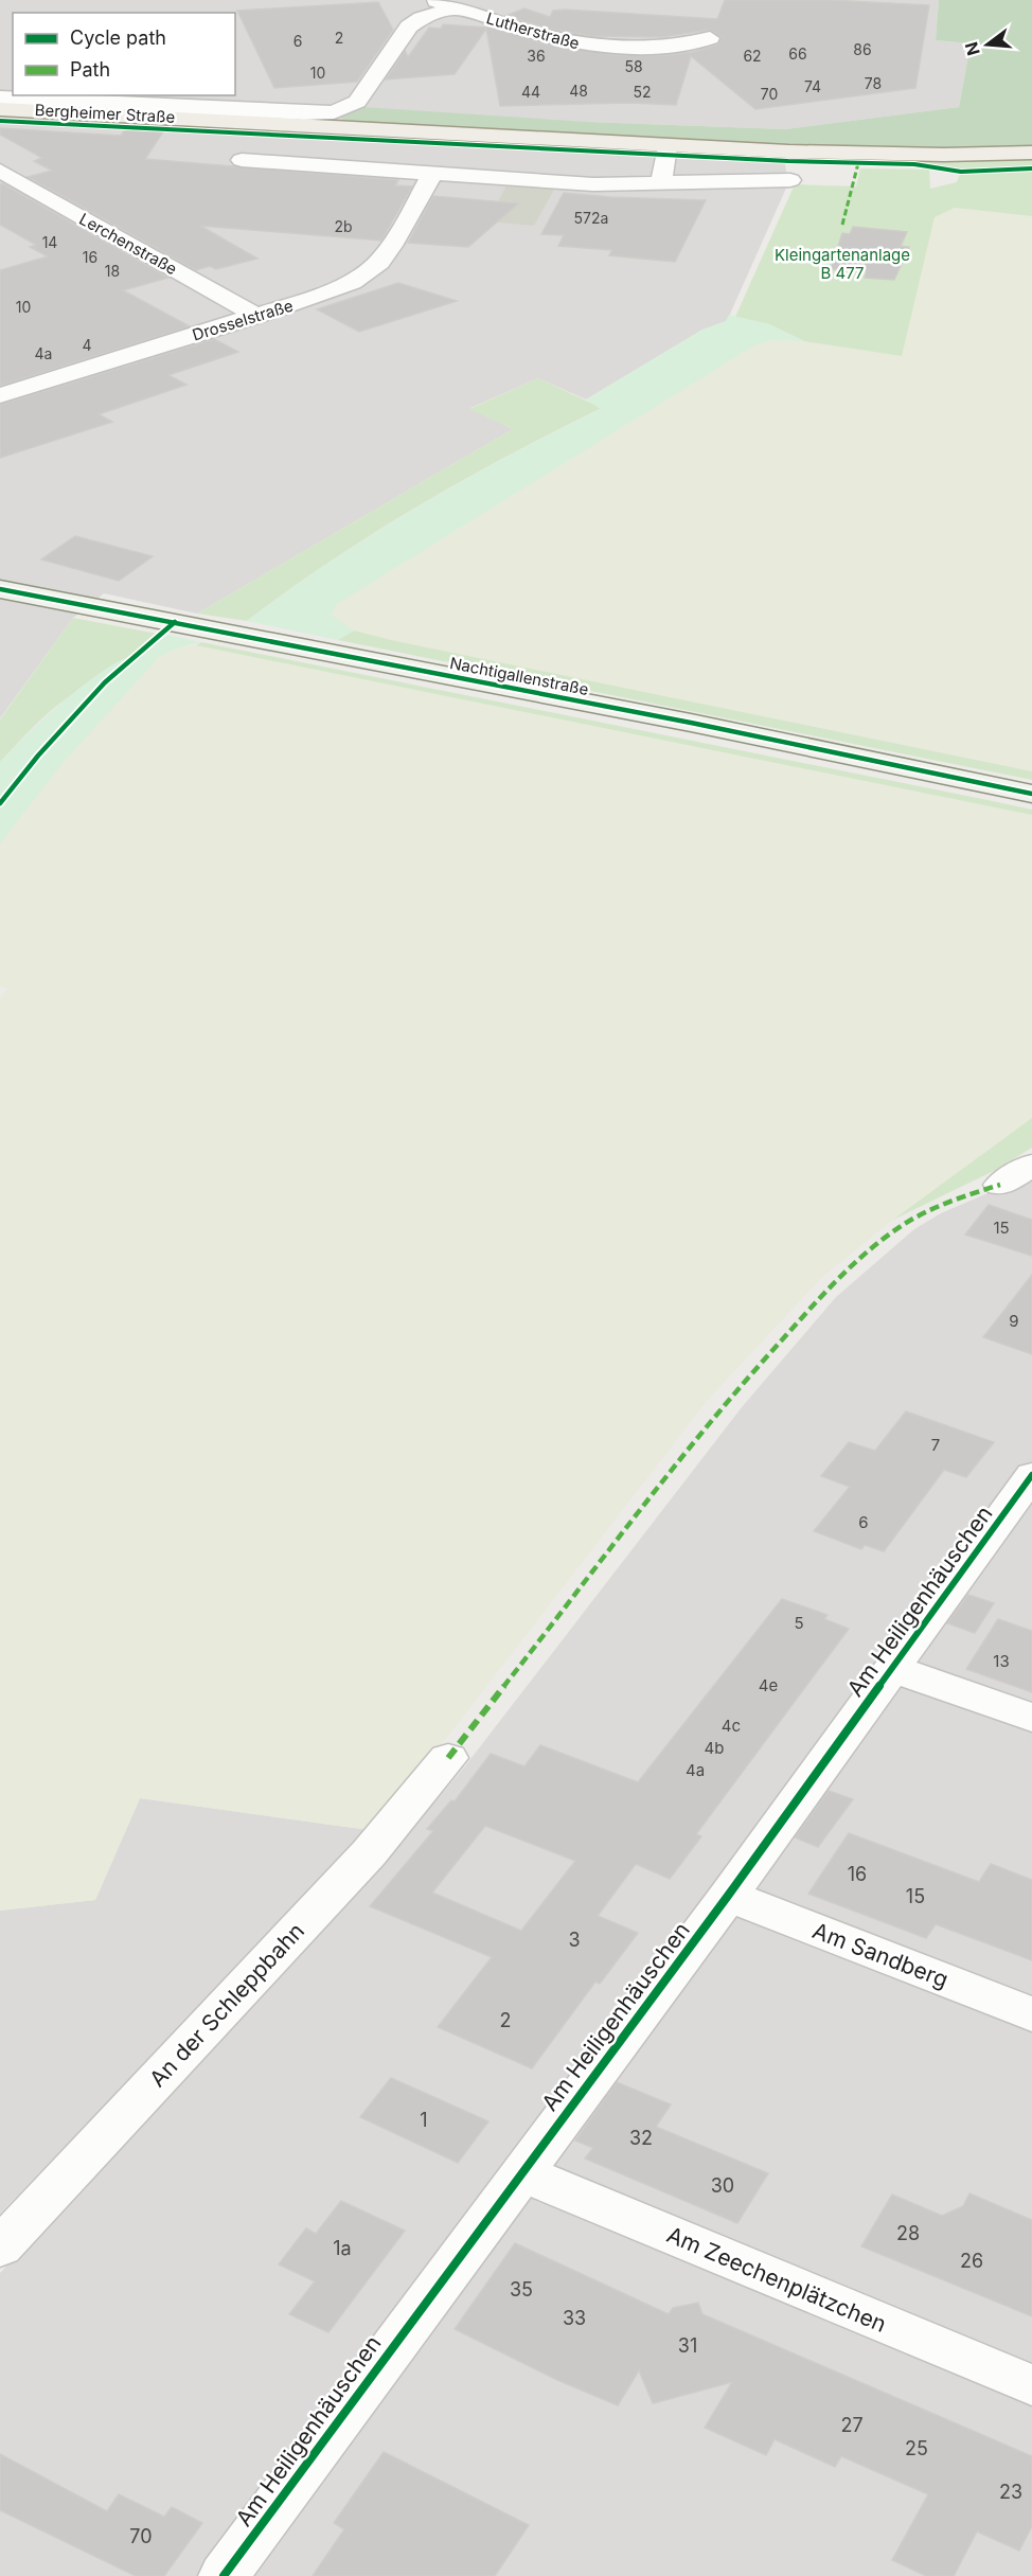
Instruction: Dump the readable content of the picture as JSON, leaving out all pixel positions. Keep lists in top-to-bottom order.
{
  "streets": {
    "main road": ["Bergheimer Straße", "Nachtigallenstraße"],
    "street": [
      "Lutherstraße",
      "Lerchenstraße",
      "Drosselstraße",
      "Am Heiligenhäuschen",
      "Am Sandberg",
      "An der Schleppbahn",
      "Am Zeechenplätzchen"
    ]
  },
  "crossings": [
    ["Lutherstraße", "Bergheimer Straße"],
    ["Lerchenstraße", "Drosselstraße"],
    ["Am Heiligenhäuschen", "Am Sandberg"],
    ["Am Heiligenhäuschen", "Am Zeechenplätzchen"]
  ],
  "parks": ["Kleingartenanlage B 477"],
  "house_numbers": [
    "2",
    "6",
    "86",
    "66",
    "36",
    "62",
    "58",
    "10",
    "78",
    "74",
    "48",
    "44",
    "52",
    "70",
    "572a",
    "2b",
    "14",
    "16",
    "18",
    "10",
    "4",
    "4a",
    "15",
    "9",
    "7",
    "6",
    "5",
    "13",
    "4e",
    "4c",
    "4b",
    "4a",
    "16",
    "15",
    "3",
    "2",
    "1",
    "32",
    "30",
    "28",
    "1a",
    "26",
    "35",
    "33",
    "31",
    "27",
    "25",
    "23",
    "70"
  ],
  "legend": ["Cycle path", "Path"],
  "north": "left"
}
